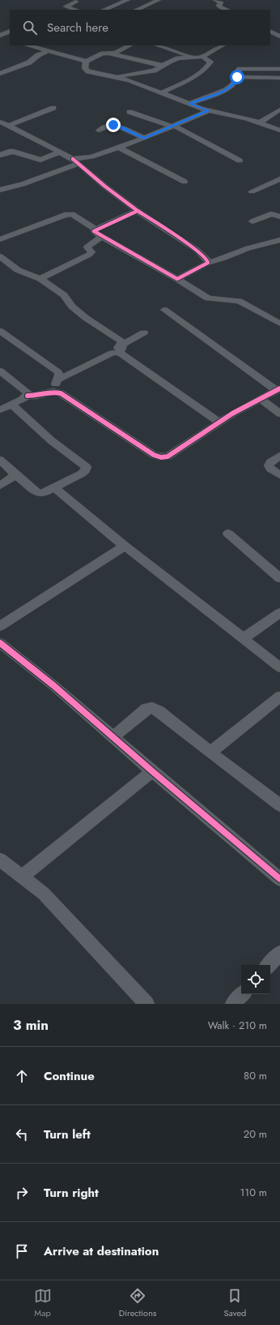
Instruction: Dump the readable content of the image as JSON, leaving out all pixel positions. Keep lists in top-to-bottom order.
{
  "page": {
    "search": "Search here",
    "heading": ["3 min", "Walk · 210 m"],
    "list": [
      ["Continue", "80 m"],
      ["Turn left", "20 m"],
      ["Turn right", "110 m"],
      "Arrive at destination"
    ],
    "nav": ["Map", "Directions", "Saved"]
  }
}
